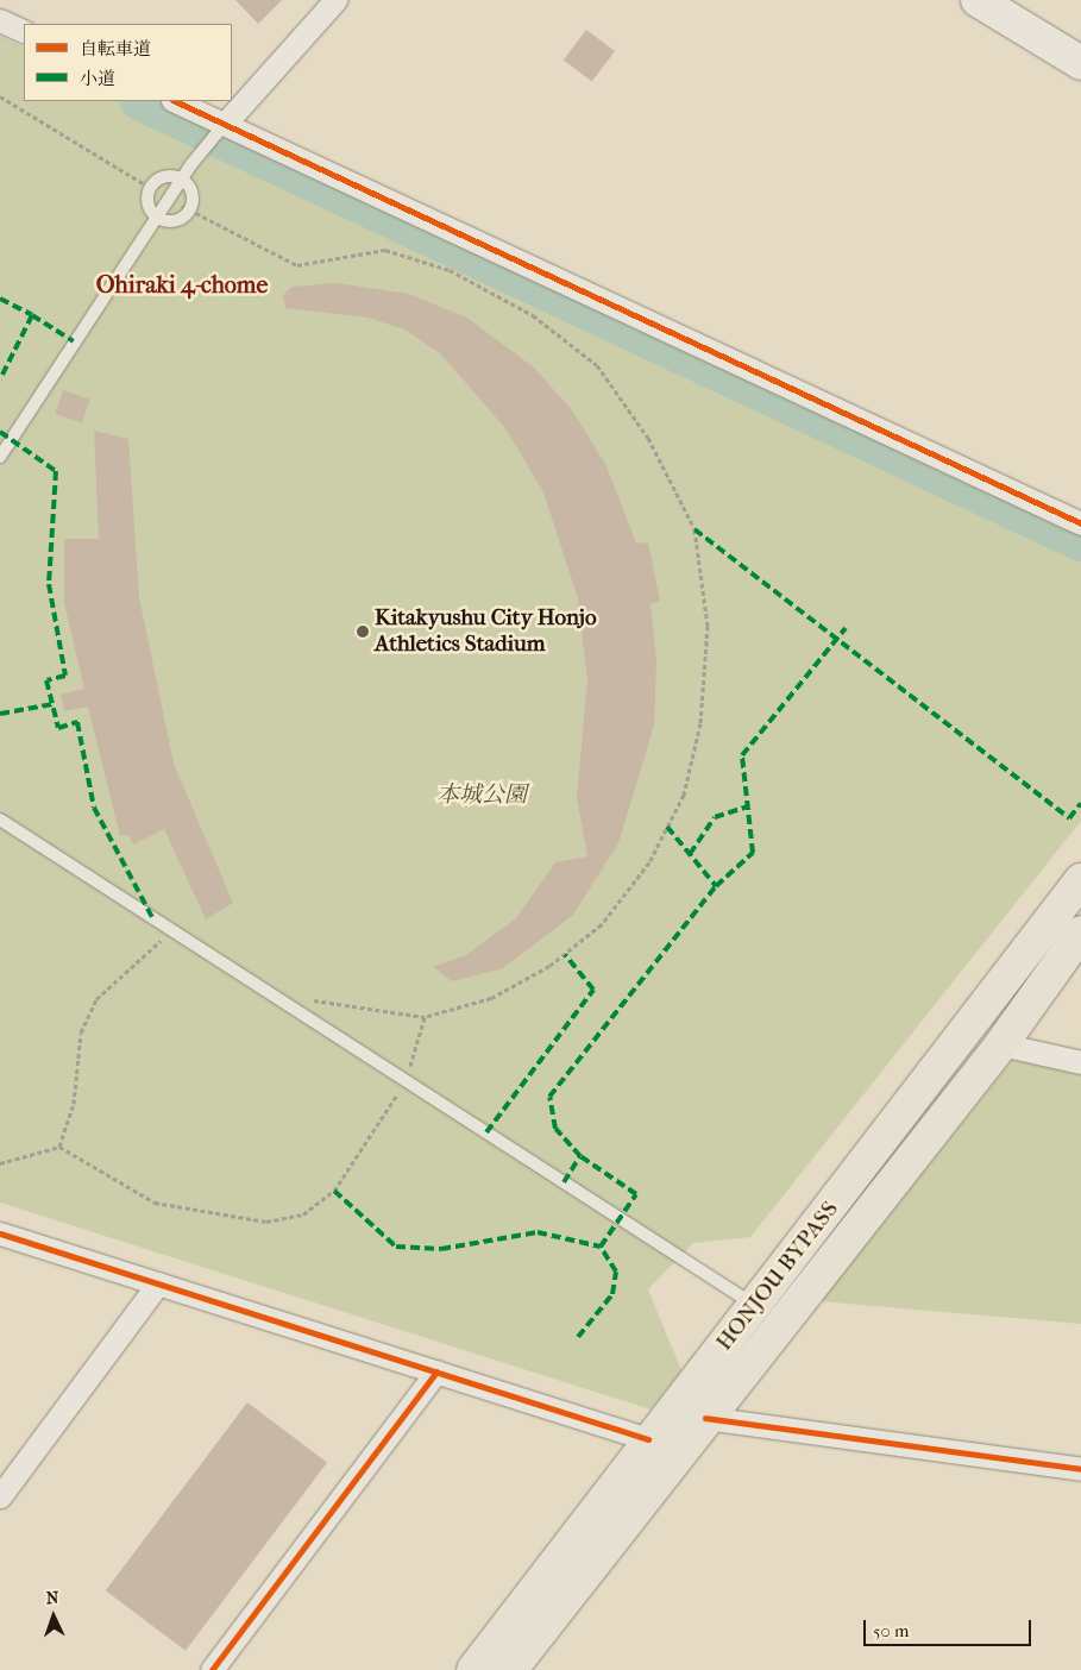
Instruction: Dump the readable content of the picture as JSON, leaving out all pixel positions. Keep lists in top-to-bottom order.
{
  "streets": {
    "highway": ["HONJOU BYPASS"]
  },
  "districts": ["Ohiraki 4-chome"],
  "parks": ["本城公園"],
  "places": ["Kitakyushu City Honjo Athletics Stadium"],
  "legend": ["自転車道", "小道"],
  "scale_bar": "50 m",
  "north": "top"
}
